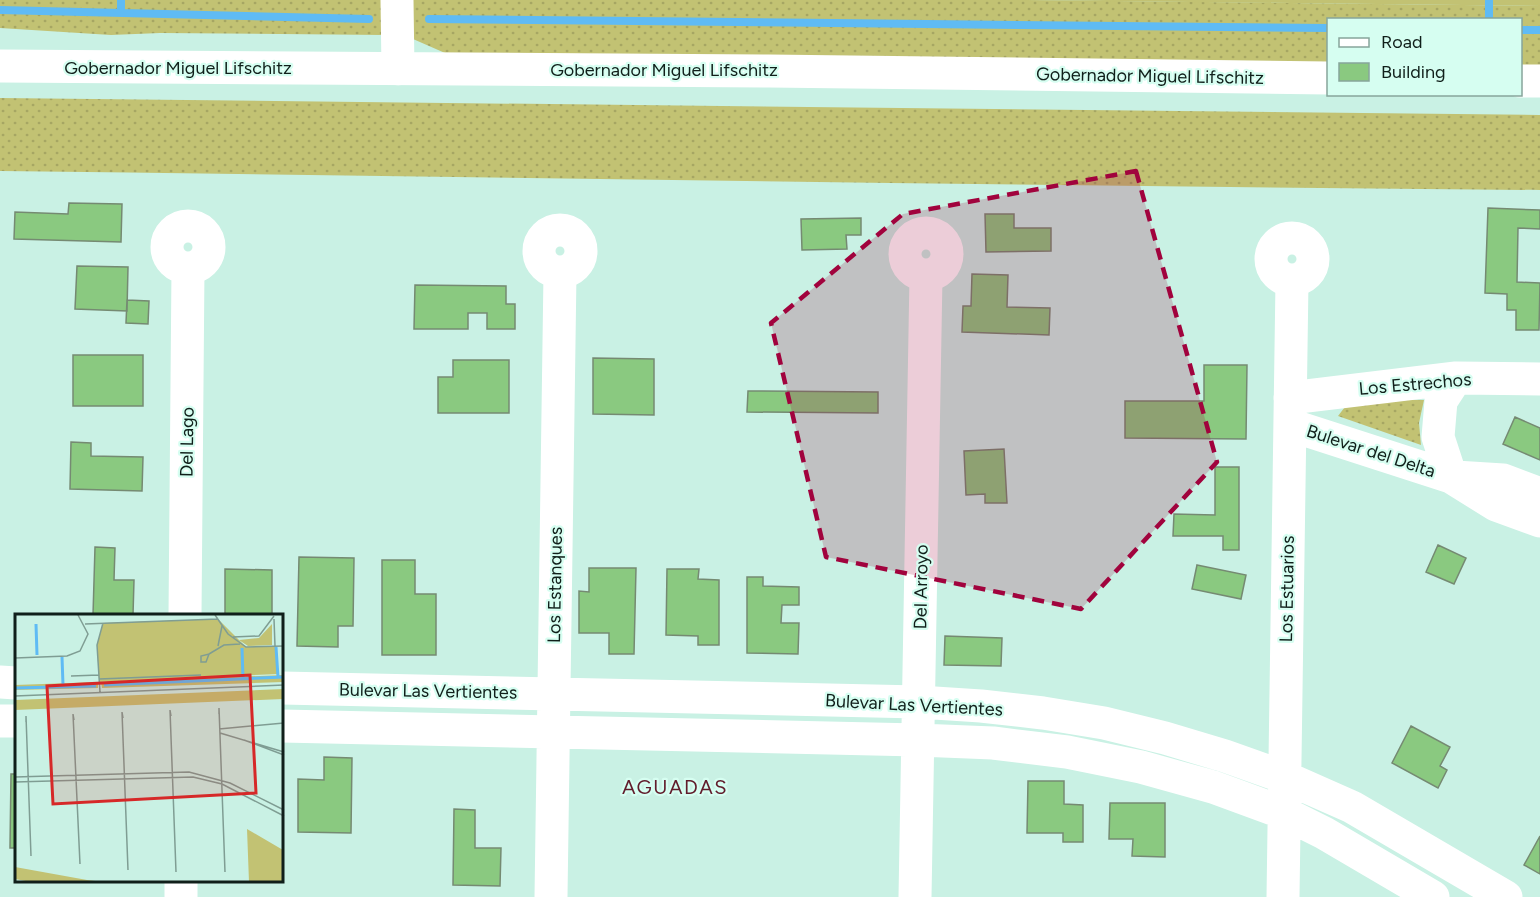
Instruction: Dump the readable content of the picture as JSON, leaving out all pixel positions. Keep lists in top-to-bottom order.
{
  "streets": {
    "street": [
      "Gobernador Miguel Lifschitz",
      "Los Estrechos",
      "Del Lago",
      "Bulevar del Delta",
      "Los Estanques",
      "Del Arroyo",
      "Los Estuarios",
      "Bulevar Las Vertientes"
    ]
  },
  "crossings": [
    ["Los Estrechos", "Bulevar del Delta"],
    ["Los Estrechos", "Los Estuarios"],
    ["Bulevar del Delta", "Los Estuarios"],
    ["Los Estanques", "Bulevar Las Vertientes"],
    ["Del Arroyo", "Bulevar Las Vertientes"],
    ["Los Estuarios", "Bulevar Las Vertientes"]
  ],
  "districts": ["AGUADAS"],
  "legend": ["Road", "Building"]
}
